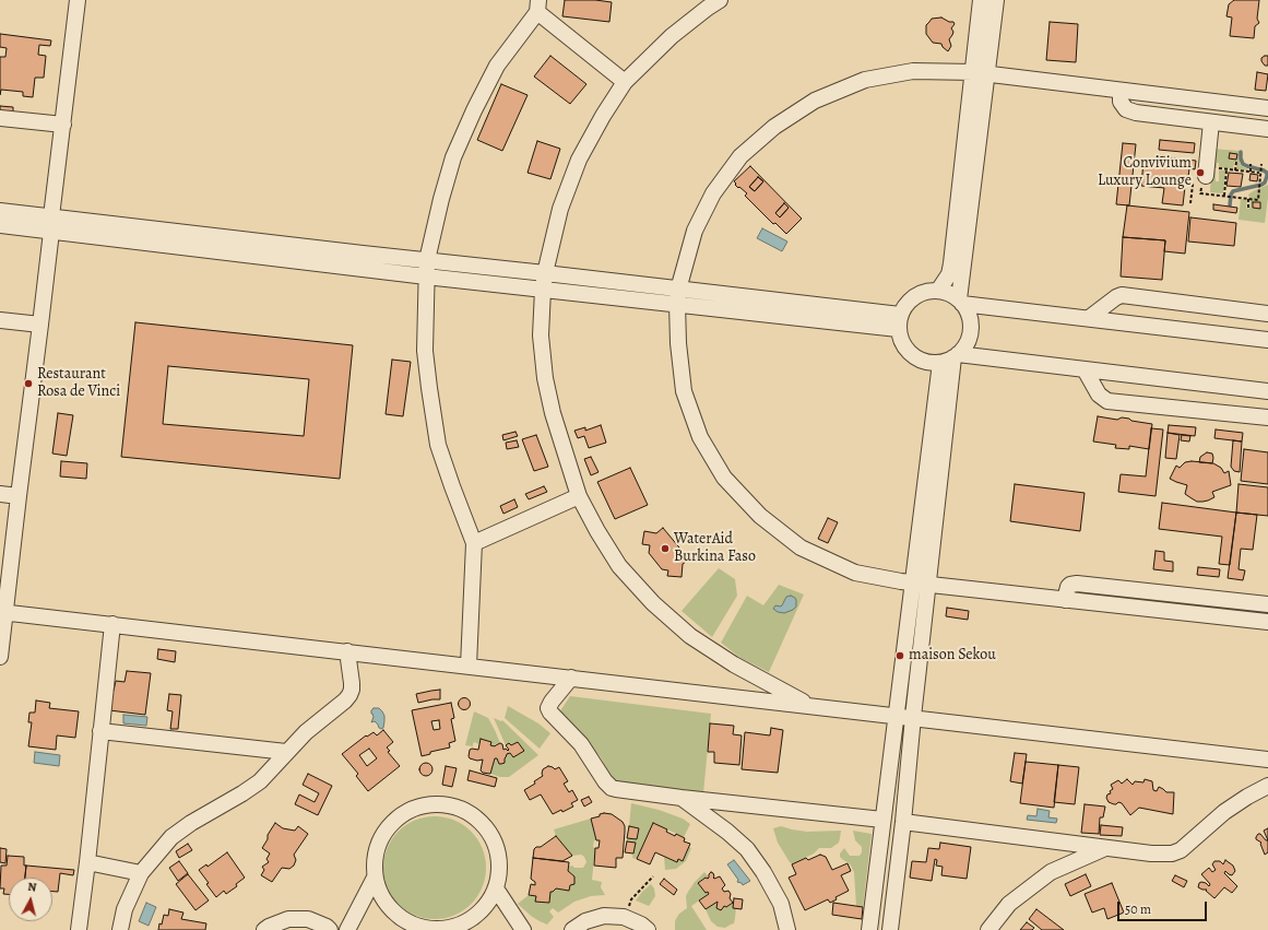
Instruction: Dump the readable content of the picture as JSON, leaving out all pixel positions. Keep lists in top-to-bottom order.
{
  "places": [
    "Convivium Luxury Lounge",
    "Restaurant Rosa de Vinci",
    "WaterAid Burkina Faso",
    "maison Sekou"
  ],
  "scale_bar": "50 m",
  "north": "top"
}
